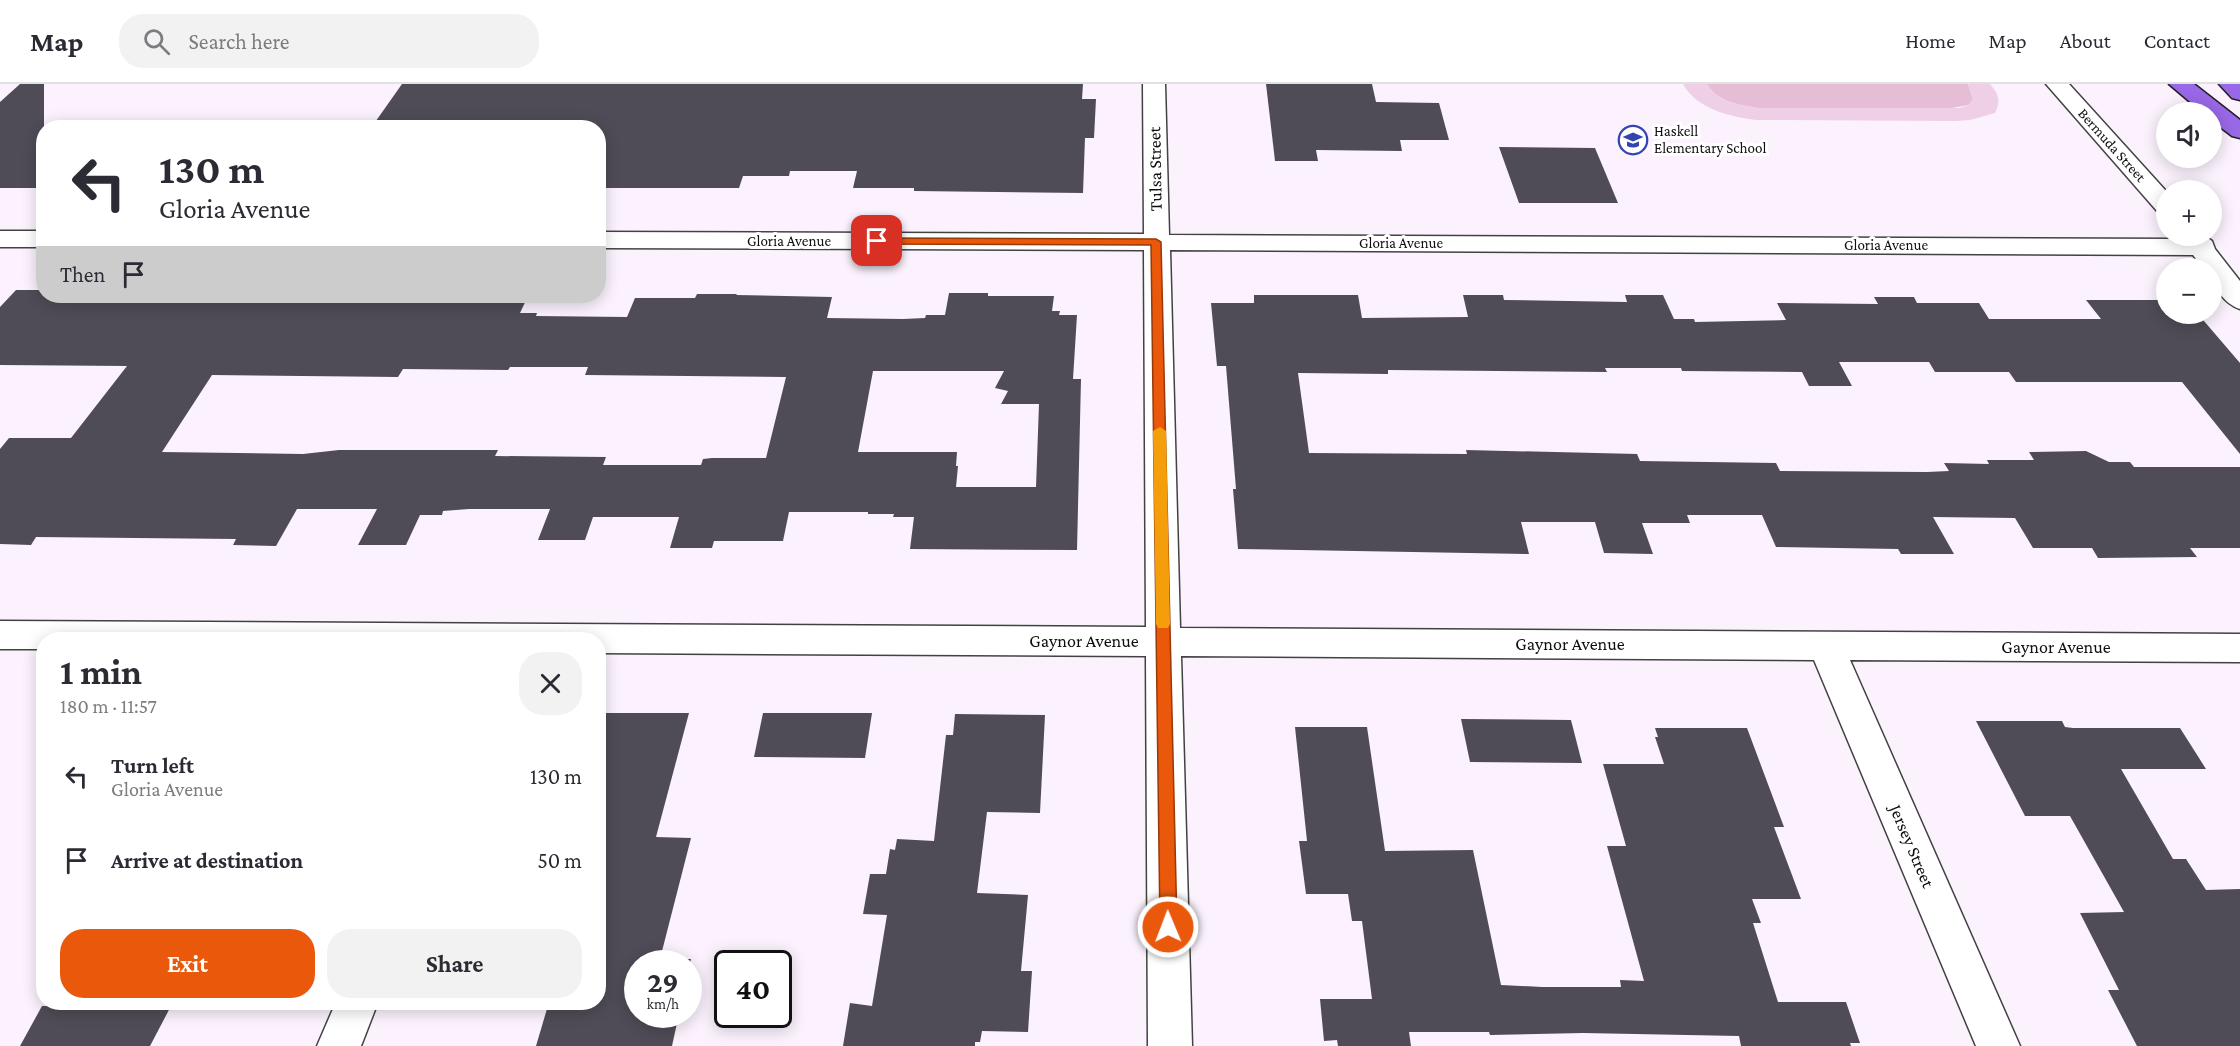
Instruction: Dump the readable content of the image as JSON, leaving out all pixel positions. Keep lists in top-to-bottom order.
{
  "streets": {
    "street": [
      "Bermuda Street",
      "Tulsa Street",
      "Gloria Avenue",
      "Gaynor Avenue",
      "Jersey Street"
    ]
  },
  "crossings": [
    ["Tulsa Street", "Gloria Avenue"],
    ["Tulsa Street", "Gaynor Avenue"],
    ["Gaynor Avenue", "Jersey Street"]
  ],
  "places": {
    "school or university": ["Haskell Elementary School"]
  },
  "page": {
    "header": "Map",
    "search": "Search here",
    "nav": [
      "Home",
      "Map",
      "About",
      "Contact"
    ],
    "map_buttons": ["+", "−"],
    "turn": ["130 m", "Gloria Avenue"],
    "then": "Then",
    "heading": ["1 min", "180 m · 11:57"],
    "list": [
      {
        "name": "Turn left",
        "note": "Gloria Avenue",
        "value": "130 m"
      },
      {
        "name": "Arrive at destination",
        "value": "50 m"
      }
    ],
    "buttons": ["Exit", "Share"],
    "speed": "29 km/h",
    "limit": "40"
  }
}
